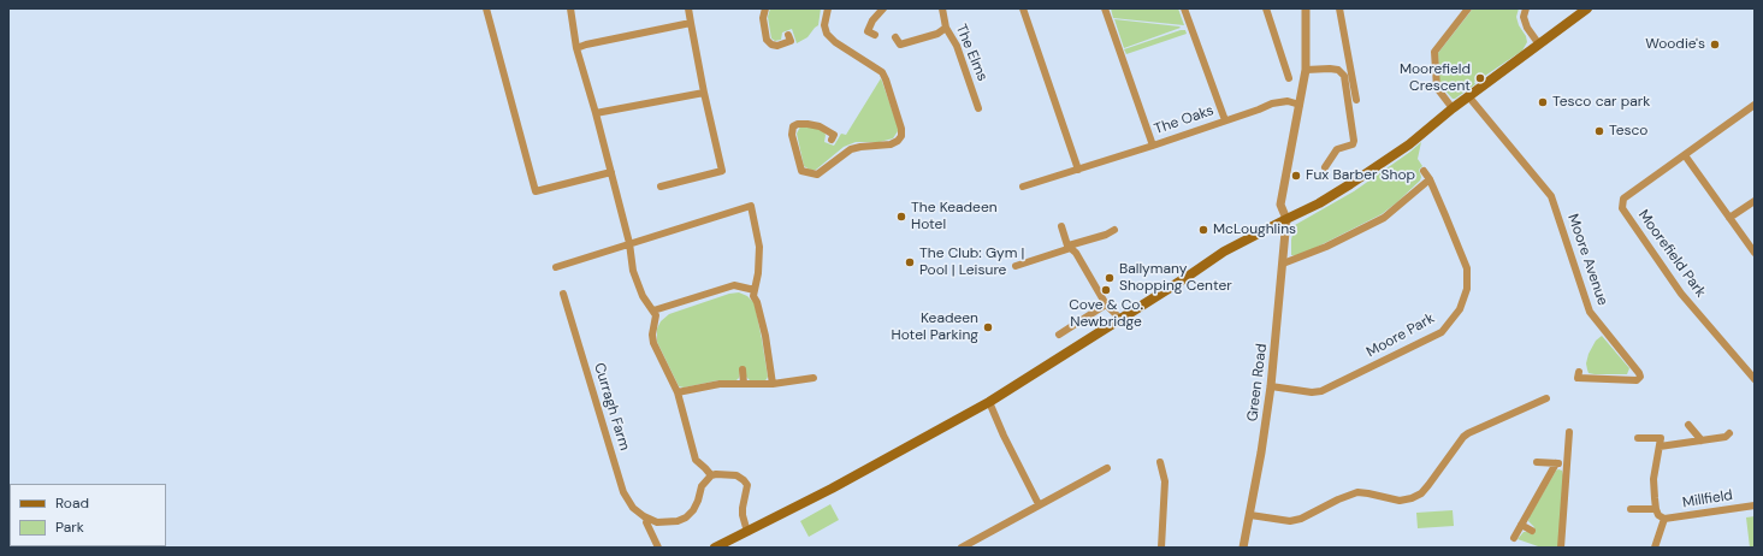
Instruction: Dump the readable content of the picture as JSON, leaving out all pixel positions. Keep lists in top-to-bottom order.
{
  "streets": {
    "street": [
      "The Elms",
      "The Oaks",
      "Moorefield Park",
      "Moore Avenue",
      "Moore Park",
      "Green Road",
      "Curragh Farm",
      "Millfield"
    ]
  },
  "crossings": [
    ["The Oaks", "Green Road"],
    ["Moore Park", "Green Road"]
  ],
  "places": [
    "Woodie's",
    "Moorefield Crescent",
    "Tesco car park",
    "Tesco",
    "Fux Barber Shop",
    "The Keadeen Hotel",
    "McLoughlins",
    "The Club: Gym | Pool | Leisure",
    "Ballymany Shopping Center",
    "Cove & Co. Newbridge",
    "Keadeen Hotel Parking"
  ],
  "legend": ["Road", "Park"]
}
